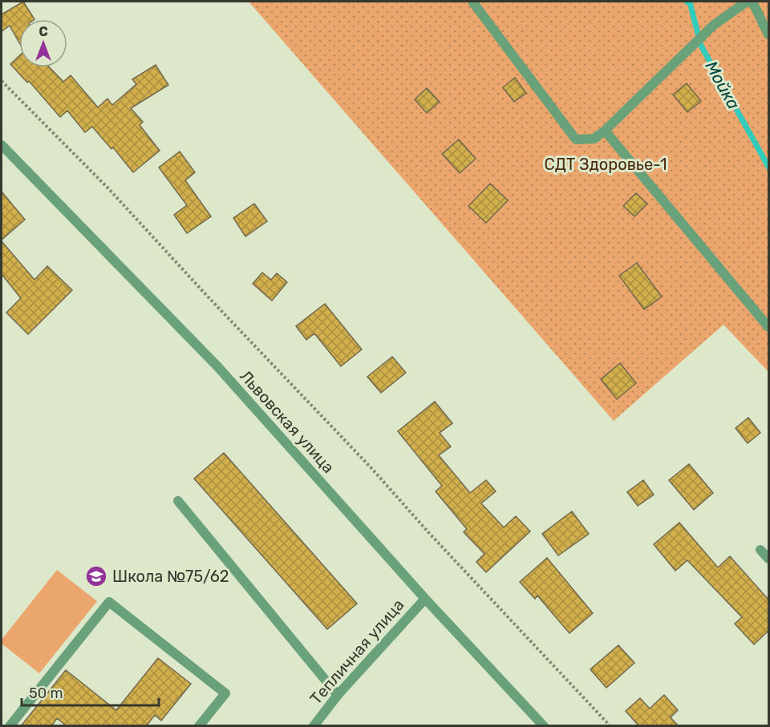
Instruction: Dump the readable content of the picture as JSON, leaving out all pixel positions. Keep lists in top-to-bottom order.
{
  "streets": {
    "street": ["Львовская улица", "Тепличная улица"]
  },
  "crossings": [
    ["Львовская улица", "Тепличная улица"]
  ],
  "water": ["Мойка"],
  "parks": ["СДТ Здоровье-1"],
  "places": {
    "school or university": ["Школа №75/62"]
  },
  "scale_bar": "50 m",
  "north": "top"
}
